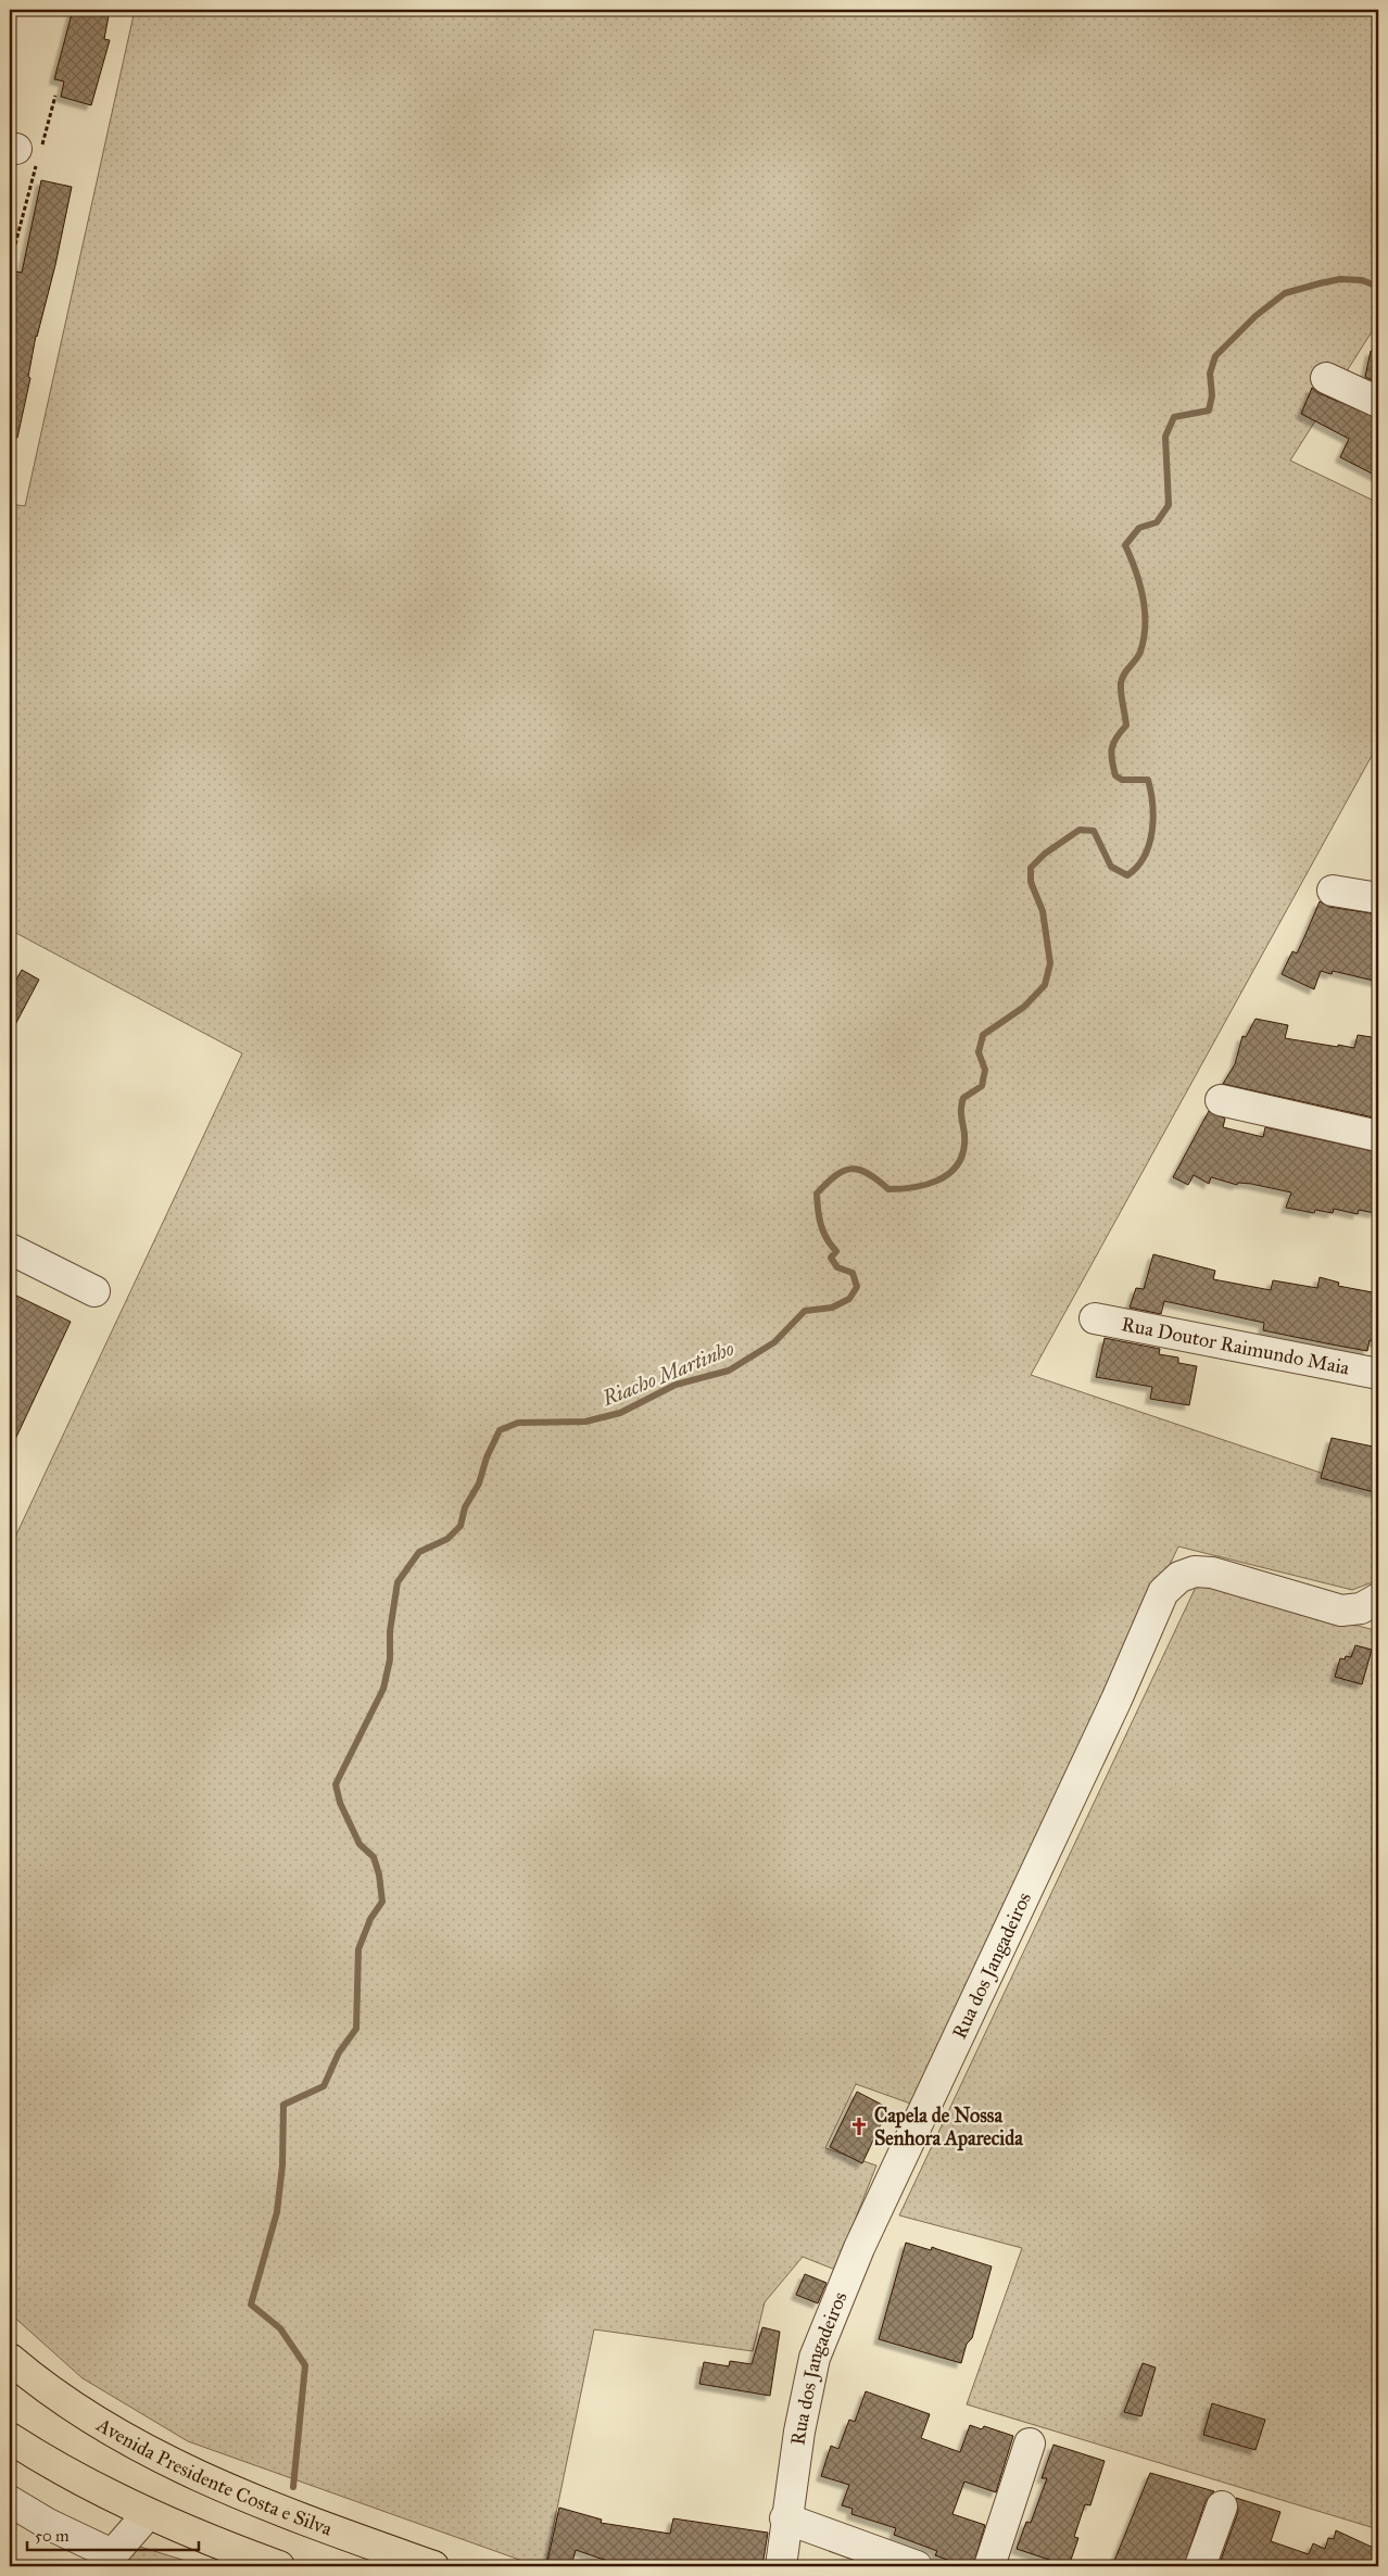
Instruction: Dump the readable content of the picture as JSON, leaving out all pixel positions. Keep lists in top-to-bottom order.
{
  "streets": {
    "main road": ["Avenida Presidente Costa e Silva"],
    "street": ["Rua Doutor Raimundo Maia", "Rua dos Jangadeiros"]
  },
  "water": ["Riacho Martinho"],
  "places": {
    "church": ["Capela de Nossa Senhora Aparecida"]
  },
  "scale_bar": "50 m"
}
